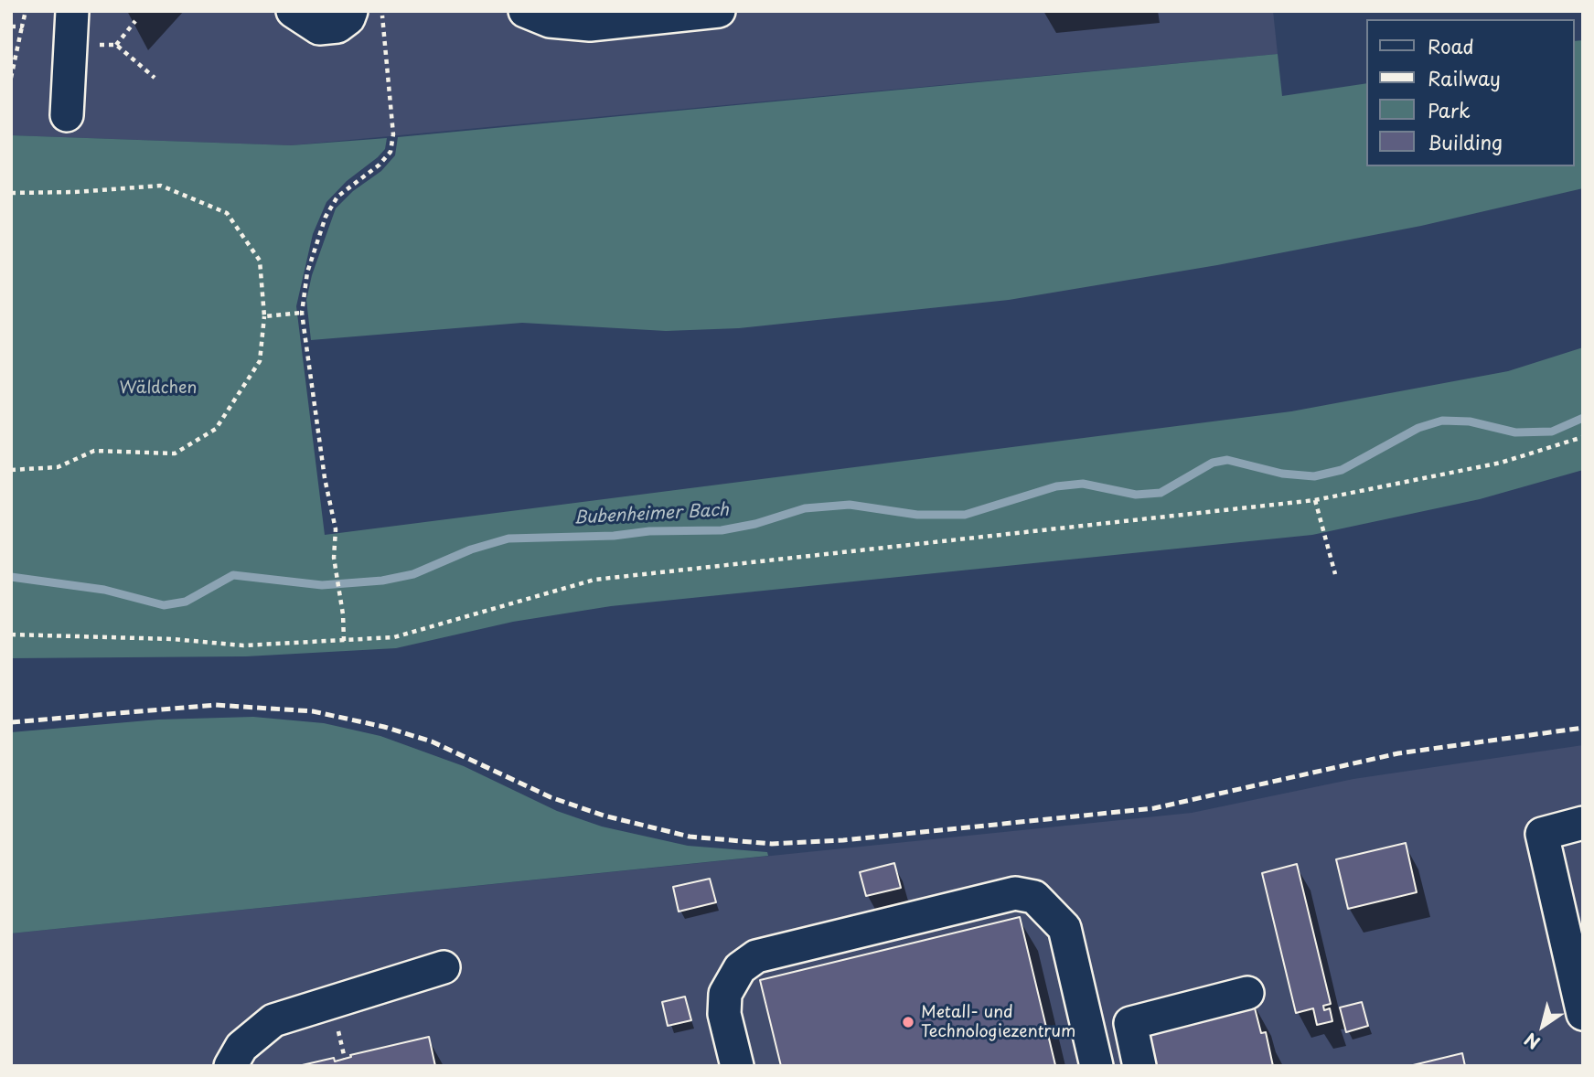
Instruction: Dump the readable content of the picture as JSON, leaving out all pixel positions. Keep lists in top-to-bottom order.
{
  "water": ["Bubenheimer Bach"],
  "parks": ["Wäldchen"],
  "places": ["Metall- und Technologiezentrum"],
  "legend": [
    "Road",
    "Railway",
    "Park",
    "Building"
  ],
  "north": "bottom left"
}
